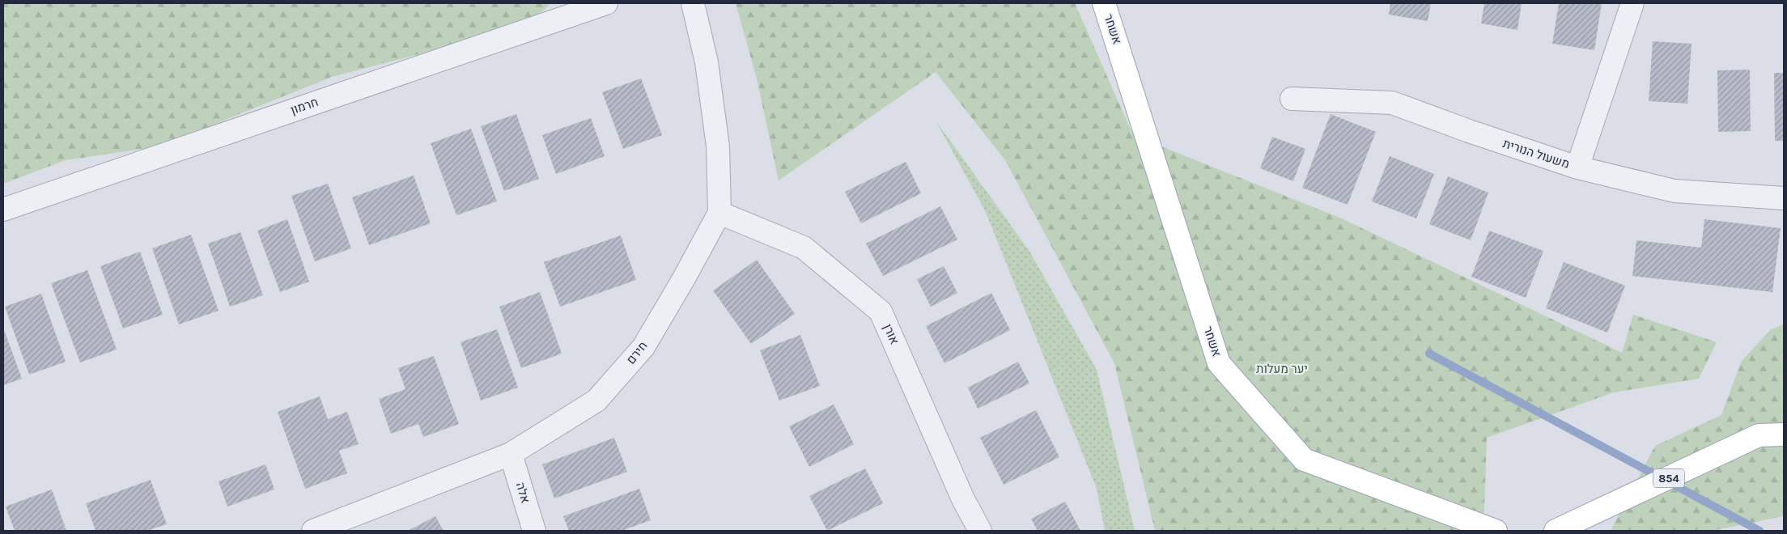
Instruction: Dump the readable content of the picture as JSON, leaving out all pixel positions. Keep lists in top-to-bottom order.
{
  "streets": {
    "main road": ["אשחר", "854"],
    "street": [
      "חרמון",
      "משעול הנורית",
      "אורן",
      "חירם",
      "אלה"
    ]
  },
  "crossings": [
    ["אורן", "חירם"],
    ["חירם", "אלה"]
  ],
  "parks": ["יער מעלות"]
}
